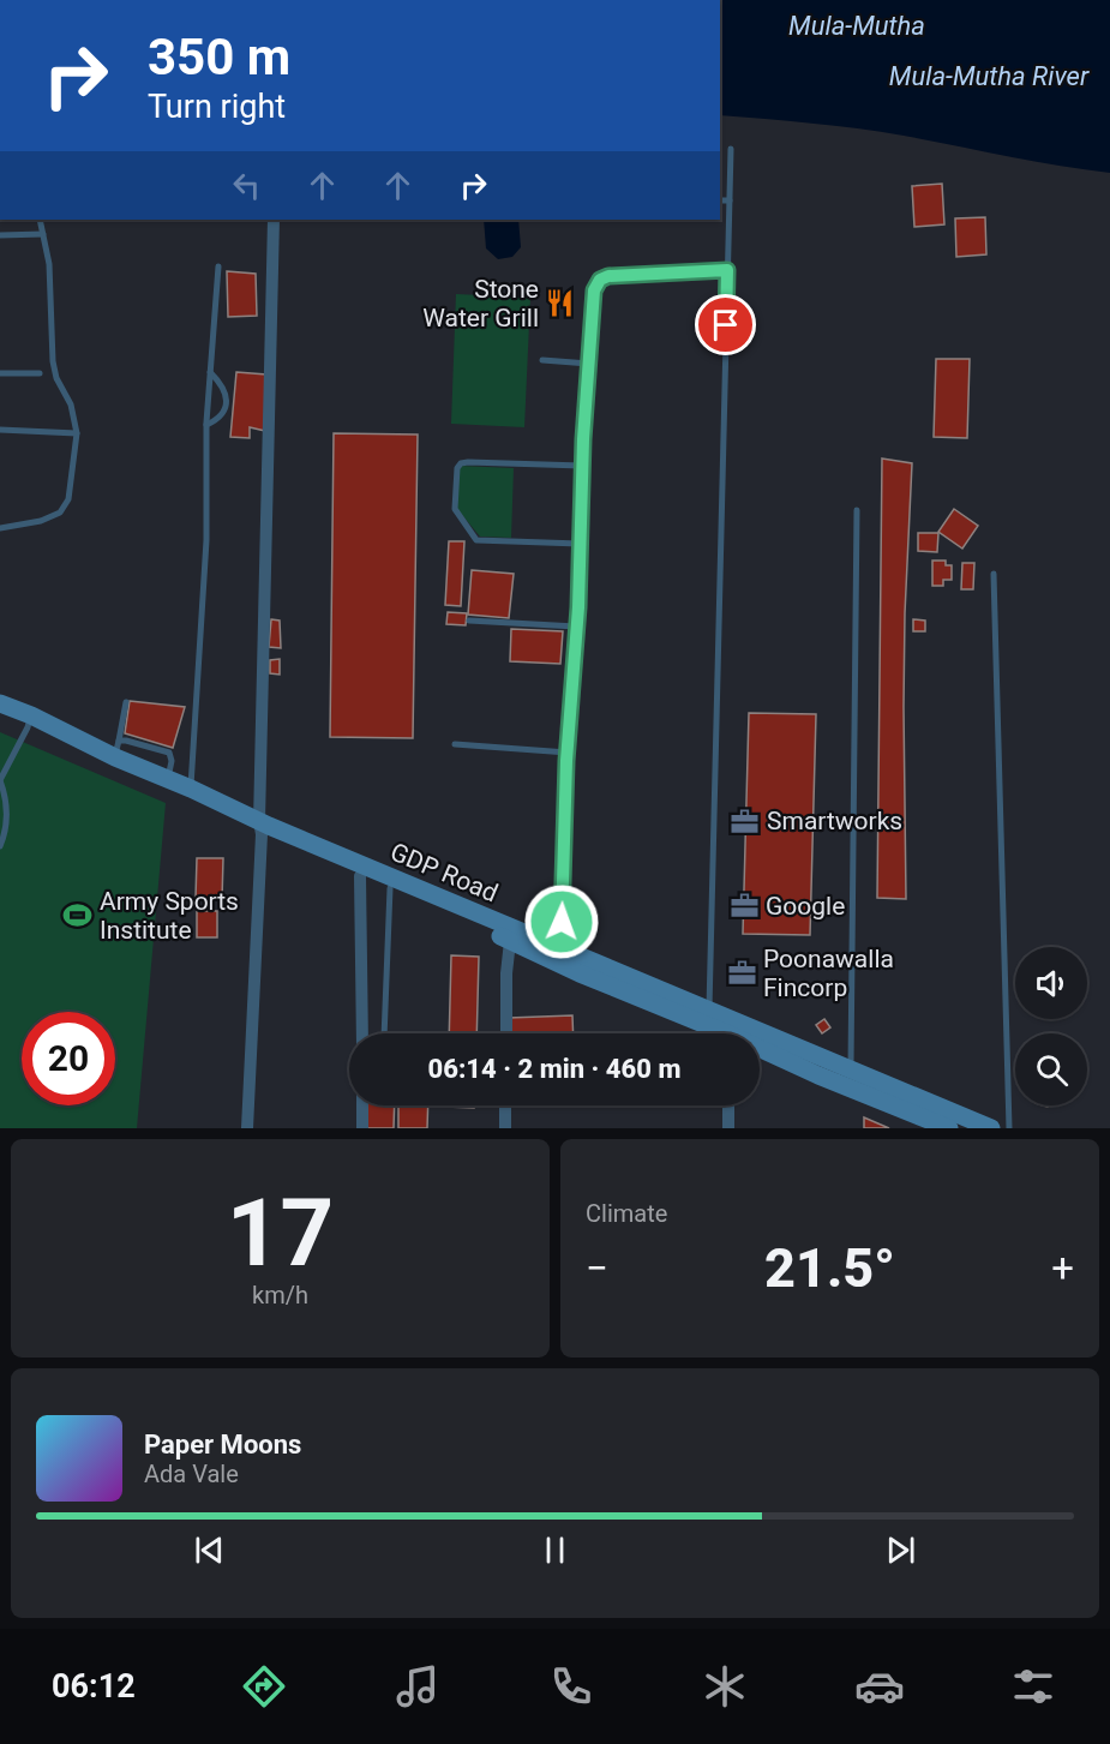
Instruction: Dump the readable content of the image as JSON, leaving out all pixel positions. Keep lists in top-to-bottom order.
{
  "streets": {
    "main road": ["GDP Road"]
  },
  "water": ["Mula-Mutha", "Mula-Mutha River"],
  "places": {
    "restaurant": ["Stone Water Grill"],
    "office": ["Smartworks", "Google", "Poonawalla Fincorp"],
    "sports": ["Army Sports Institute"]
  },
  "page": {
    "turn": ["350 m", "Turn right"],
    "limit": "20",
    "trip": "06:14 · 2 min · 460 m",
    "tile": [
      ["17", "km/h"],
      "Climate"
    ],
    "heat": ["−", "21.5°", "+"],
    "song": ["Paper Moons", "Ada Vale"],
    "tabs": "06:12"
  }
}
